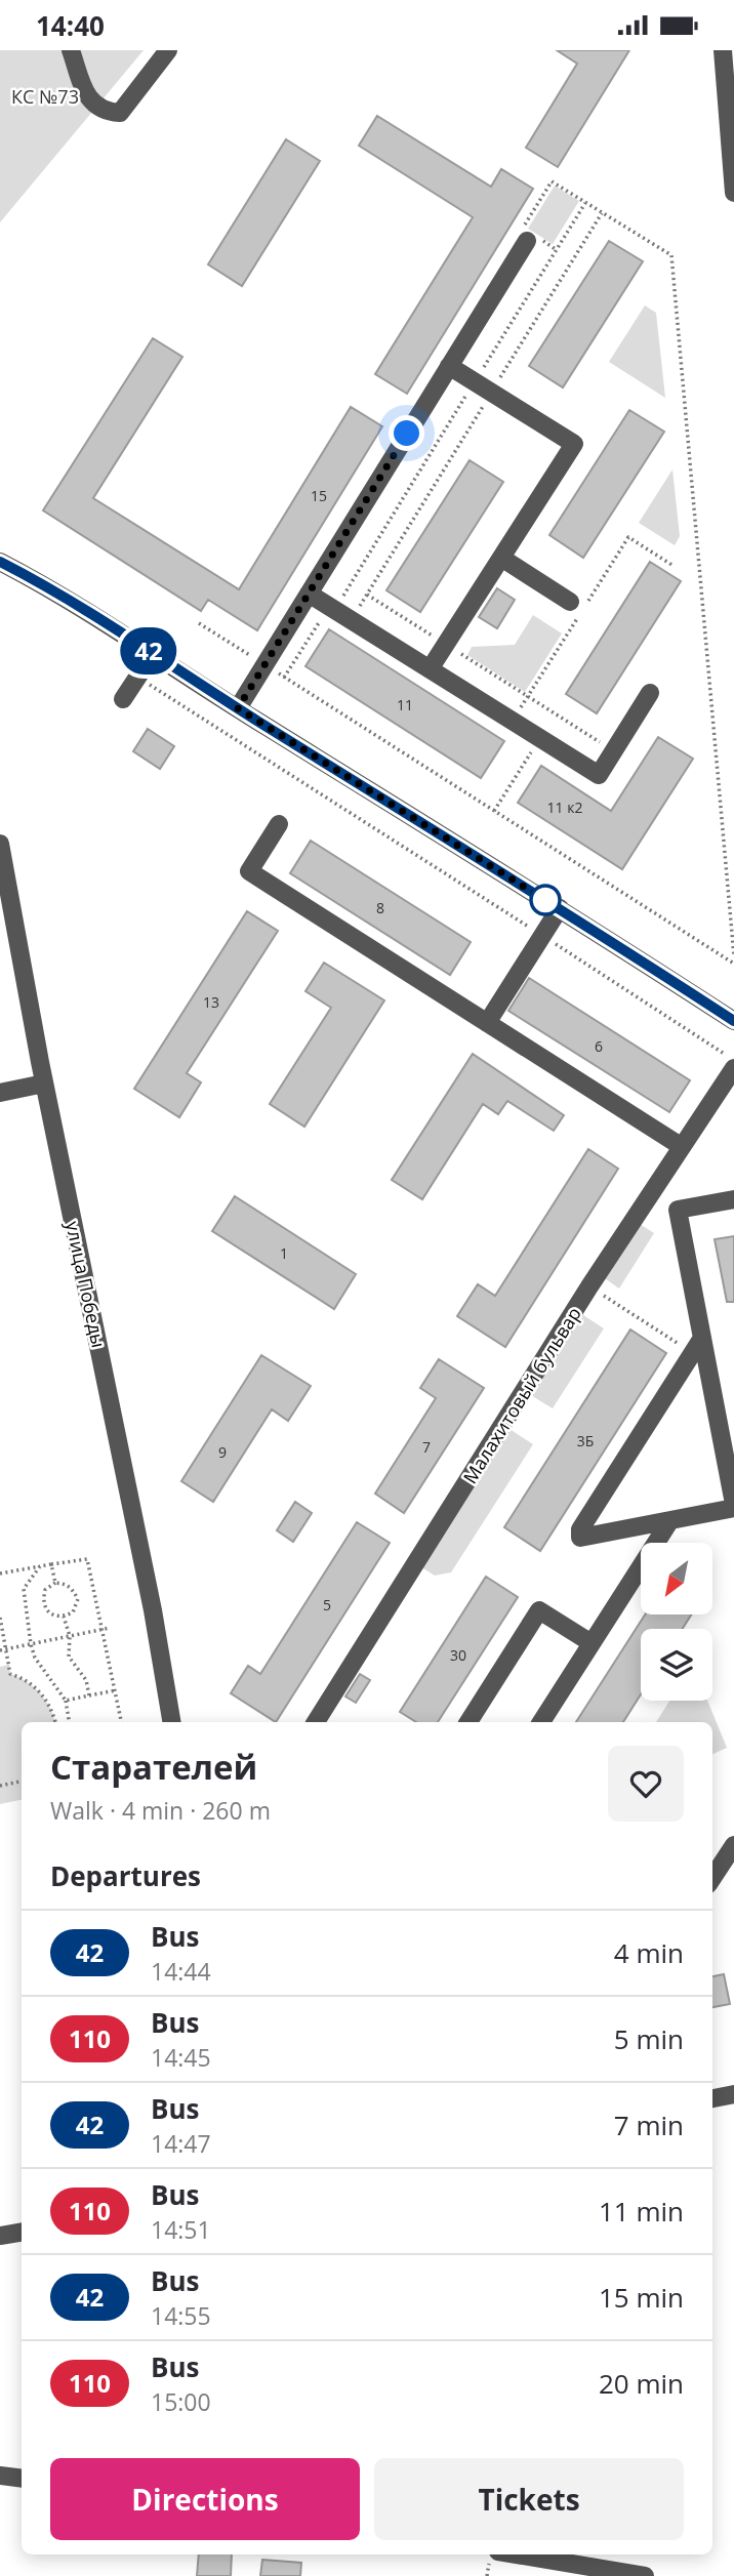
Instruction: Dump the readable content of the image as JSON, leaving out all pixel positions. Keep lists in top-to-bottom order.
{
  "streets": {
    "street": ["улица Победы", "Малахитовый бульвар"]
  },
  "parks": ["КС №73"],
  "lines": ["bus line 42"],
  "house_numbers": [
    "15",
    "11",
    "11 к2",
    "8",
    "13",
    "6",
    "1",
    "3Б",
    "7",
    "9",
    "5",
    "30"
  ],
  "north": "bottom left",
  "page": {
    "status": "14:40",
    "on_map": "42",
    "heading": [
      ["Старателей", "Walk · 4 min · 260 m"],
      "Departures"
    ],
    "list": [
      {
        "mark": "42",
        "name": "Bus",
        "note": "14:44",
        "value": "4 min"
      },
      {
        "mark": "110",
        "name": "Bus",
        "note": "14:45",
        "value": "5 min"
      },
      {
        "mark": "42",
        "name": "Bus",
        "note": "14:47",
        "value": "7 min"
      },
      {
        "mark": "110",
        "name": "Bus",
        "note": "14:51",
        "value": "11 min"
      },
      {
        "mark": "42",
        "name": "Bus",
        "note": "14:55",
        "value": "15 min"
      },
      {
        "mark": "110",
        "name": "Bus",
        "note": "15:00",
        "value": "20 min"
      }
    ],
    "buttons": ["Directions", "Tickets"]
  }
}
